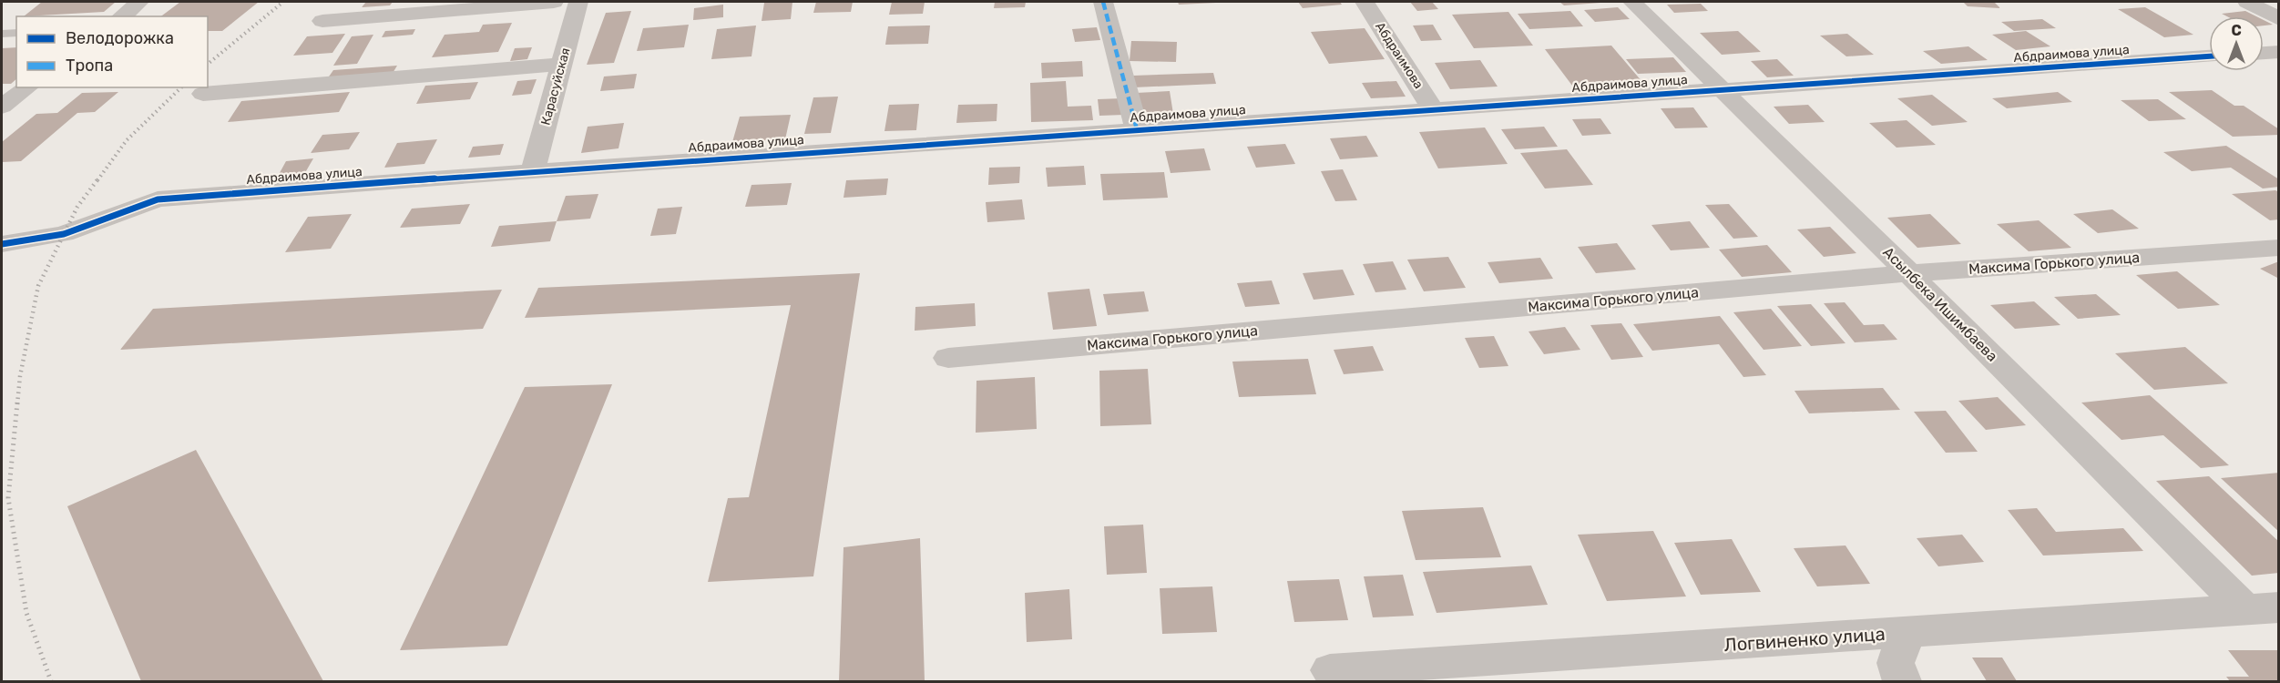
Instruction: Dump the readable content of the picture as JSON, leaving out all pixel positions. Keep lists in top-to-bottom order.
{
  "streets": {
    "street": [
      "Абдраимова улица",
      "Абдраимова",
      "Карасуйская",
      "Максима Горького улица",
      "Асылбека Ишимбаева",
      "Логвиненко улица"
    ]
  },
  "crossings": [
    ["Абдраимова улица", "Абдраимова"],
    ["Абдраимова улица", "Карасуйская"],
    ["Абдраимова улица", "Асылбека Ишимбаева"],
    ["Максима Горького улица", "Асылбека Ишимбаева"],
    ["Асылбека Ишимбаева", "Логвиненко улица"]
  ],
  "legend": ["Велодорожка", "Тропа"],
  "north": "top"
}
